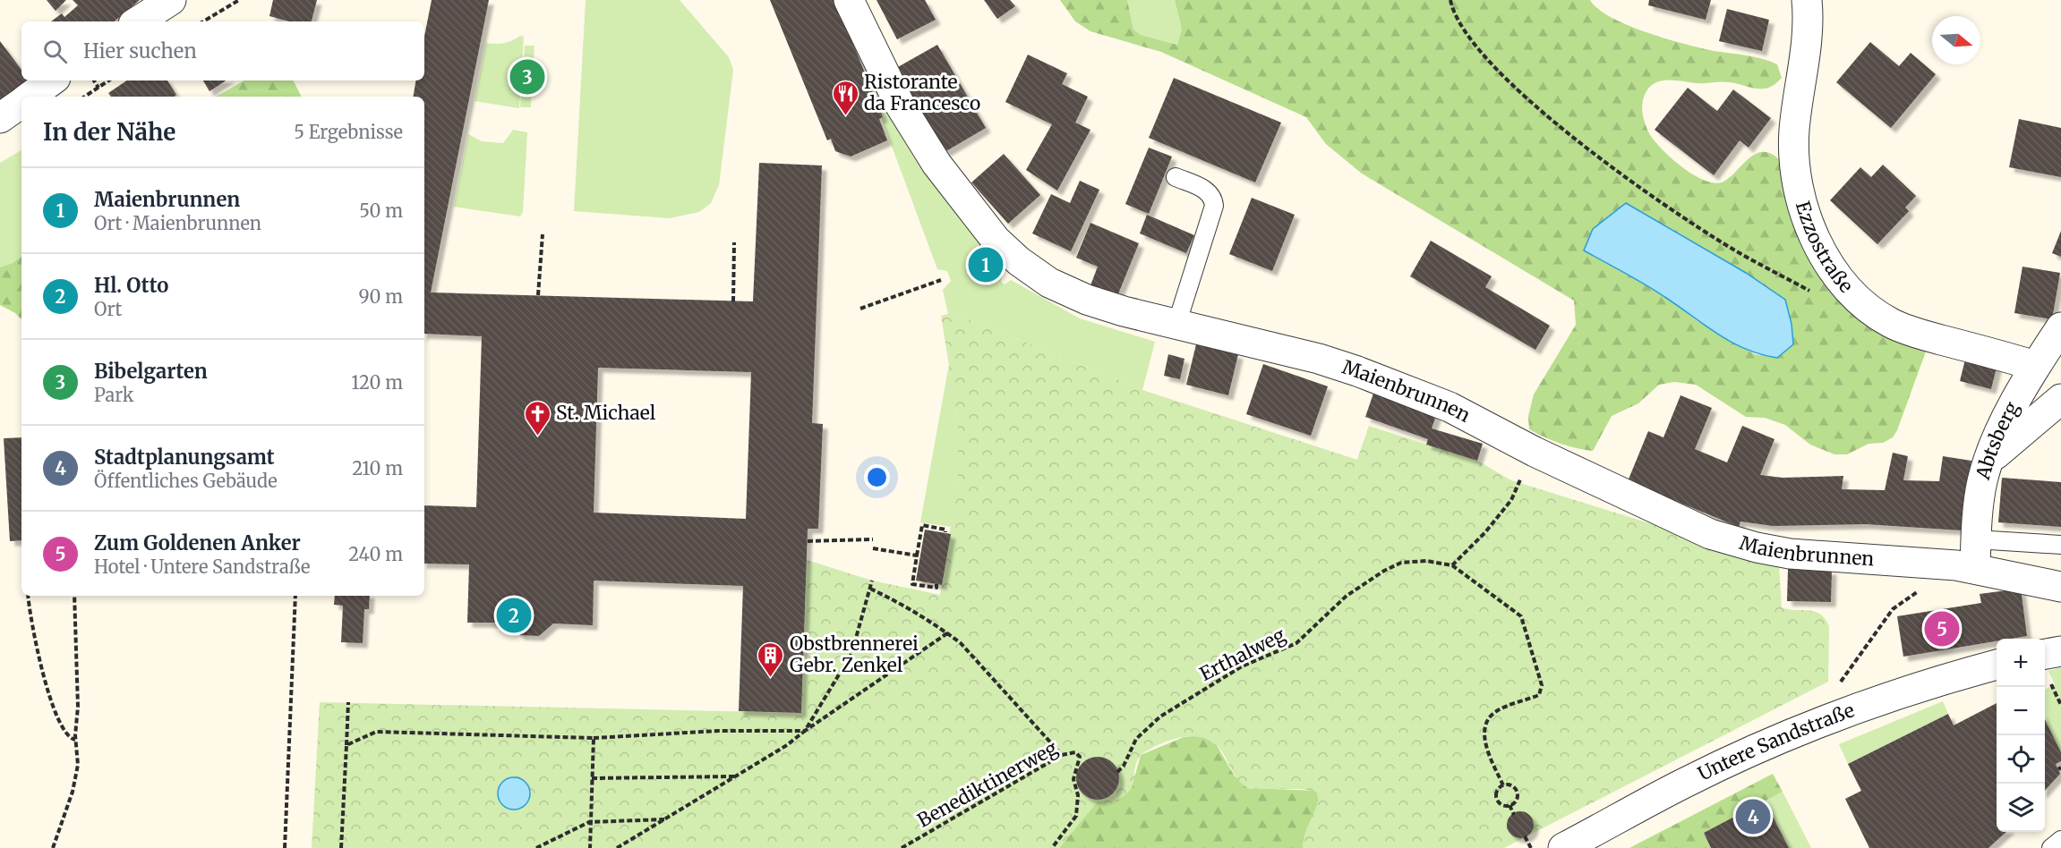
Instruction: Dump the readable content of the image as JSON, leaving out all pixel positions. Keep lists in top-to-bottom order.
{
  "streets": {
    "street": [
      "Ezzostraße",
      "Maienbrunnen",
      "Abtsberg",
      "Untere Sandstraße"
    ],
    "path": ["Erthalweg", "Benediktinerweg"]
  },
  "crossings": [
    ["Ezzostraße", "Abtsberg"],
    ["Maienbrunnen", "Abtsberg"]
  ],
  "places": {
    "restaurant": ["Ristorante da Francesco"],
    "church": ["St. Michael"],
    "building": ["Obstbrennerei Gebr. Zenkel"]
  },
  "north": "right",
  "page": {
    "search": "Hier suchen",
    "pins": [
      "3",
      "1",
      "2",
      "5",
      "4"
    ],
    "heading": ["In der Nähe", "5 Ergebnisse"],
    "list": [
      {
        "mark": "1",
        "name": "Maienbrunnen",
        "note": "Ort · Maienbrunnen",
        "value": "50 m"
      },
      {
        "mark": "2",
        "name": "Hl. Otto",
        "note": "Ort",
        "value": "90 m"
      },
      {
        "mark": "3",
        "name": "Bibelgarten",
        "note": "Park",
        "value": "120 m"
      },
      {
        "mark": "4",
        "name": "Stadtplanungsamt",
        "note": "Öffentliches Gebäude",
        "value": "210 m"
      },
      {
        "mark": "5",
        "name": "Zum Goldenen Anker",
        "note": "Hotel · Untere Sandstraße",
        "value": "240 m"
      }
    ],
    "map_buttons": ["+", "−"]
  }
}
